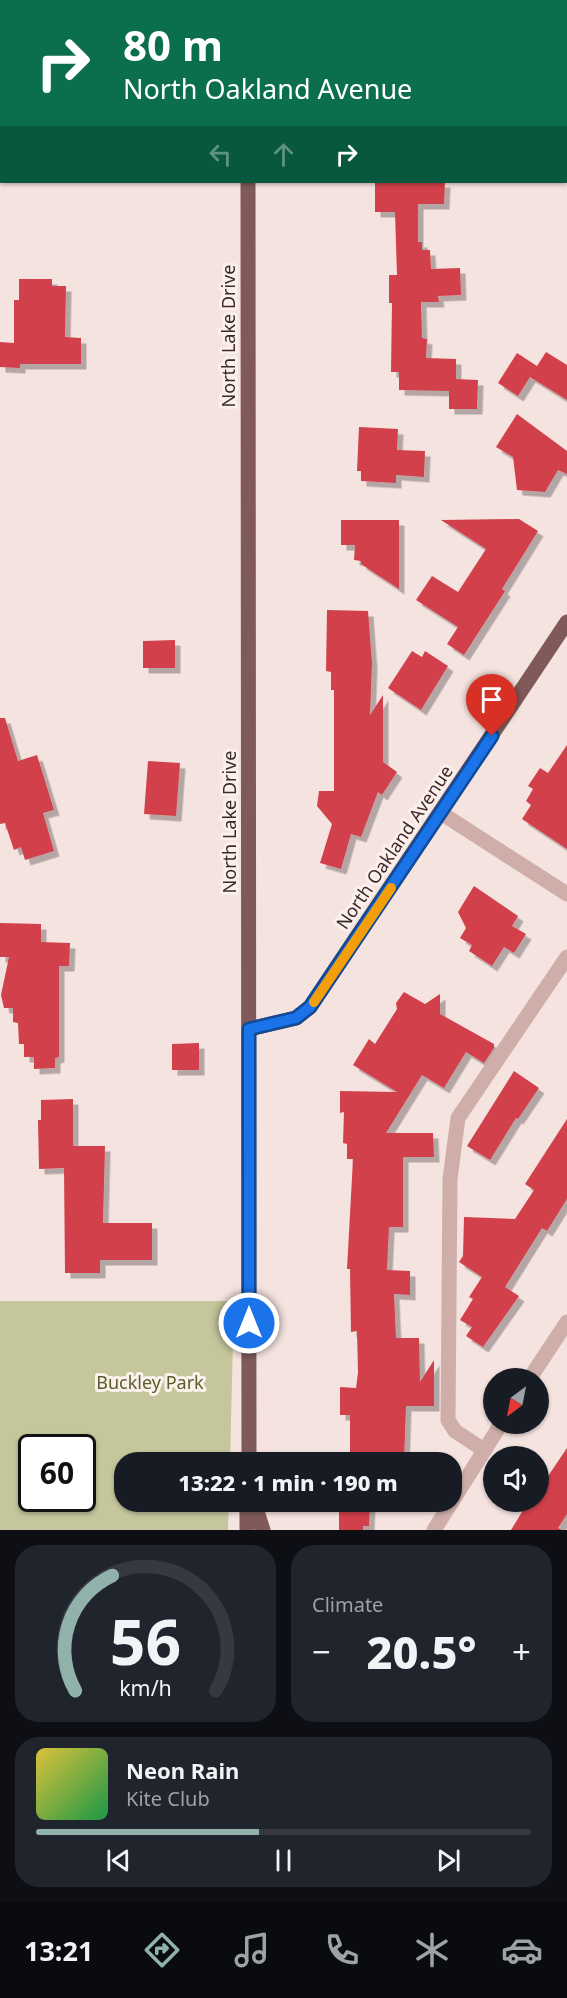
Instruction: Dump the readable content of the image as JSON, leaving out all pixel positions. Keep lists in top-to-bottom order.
{
  "streets": {
    "main road": ["North Lake Drive", "North Oakland Avenue"]
  },
  "crossings": [
    ["North Lake Drive", "North Oakland Avenue"]
  ],
  "parks": ["Buckley Park"],
  "north": "bottom left",
  "page": {
    "turn": ["80 m", "North Oakland Avenue"],
    "limit": "60",
    "trip": "13:22 · 1 min · 190 m",
    "tile": "Climate",
    "heat": ["−", "20.5°", "+"],
    "song": ["Neon Rain", "Kite Club"],
    "tabs": "13:21",
    "gauge": ["56", "km/h"]
  }
}
